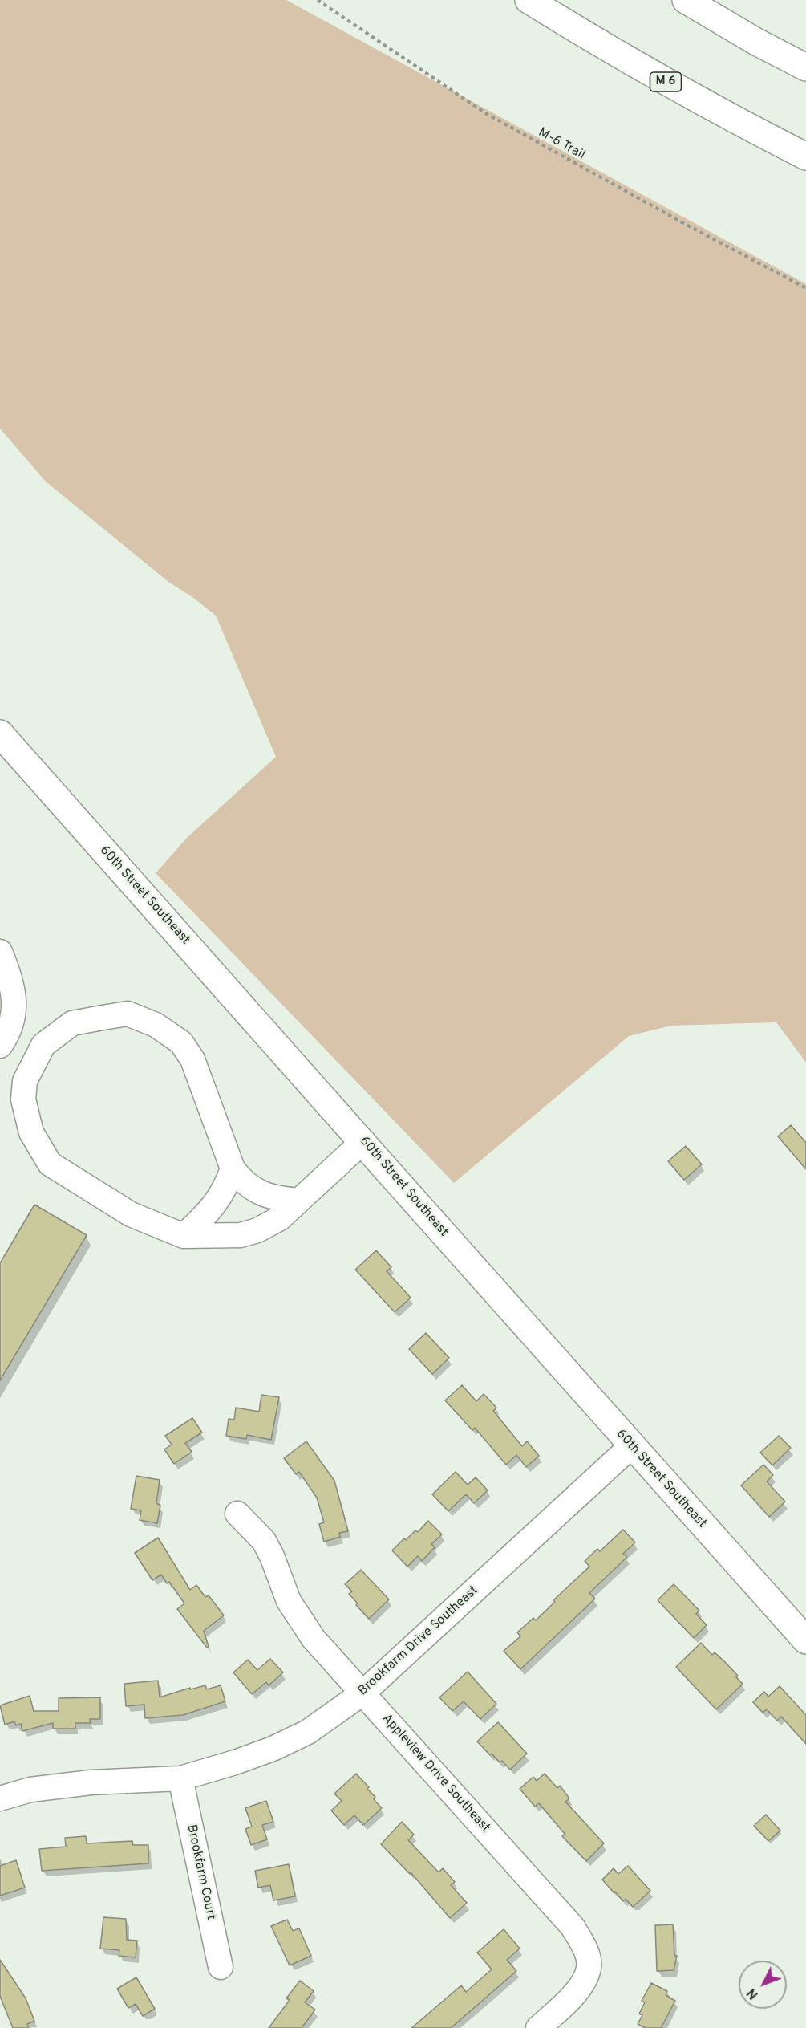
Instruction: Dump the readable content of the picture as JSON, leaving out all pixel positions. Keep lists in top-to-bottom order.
{
  "streets": {
    "main road": ["M 6", "60th Street Southeast"],
    "street": ["Brookfarm Drive Southeast", "Appleview Drive Southeast", "Brookfarm Court"],
    "path": ["M-6 Trail"]
  },
  "crossings": [
    ["60th Street Southeast", "Brookfarm Drive Southeast"],
    ["Brookfarm Drive Southeast", "Appleview Drive Southeast"],
    ["Brookfarm Drive Southeast", "Brookfarm Court"]
  ],
  "north": "bottom left"
}
